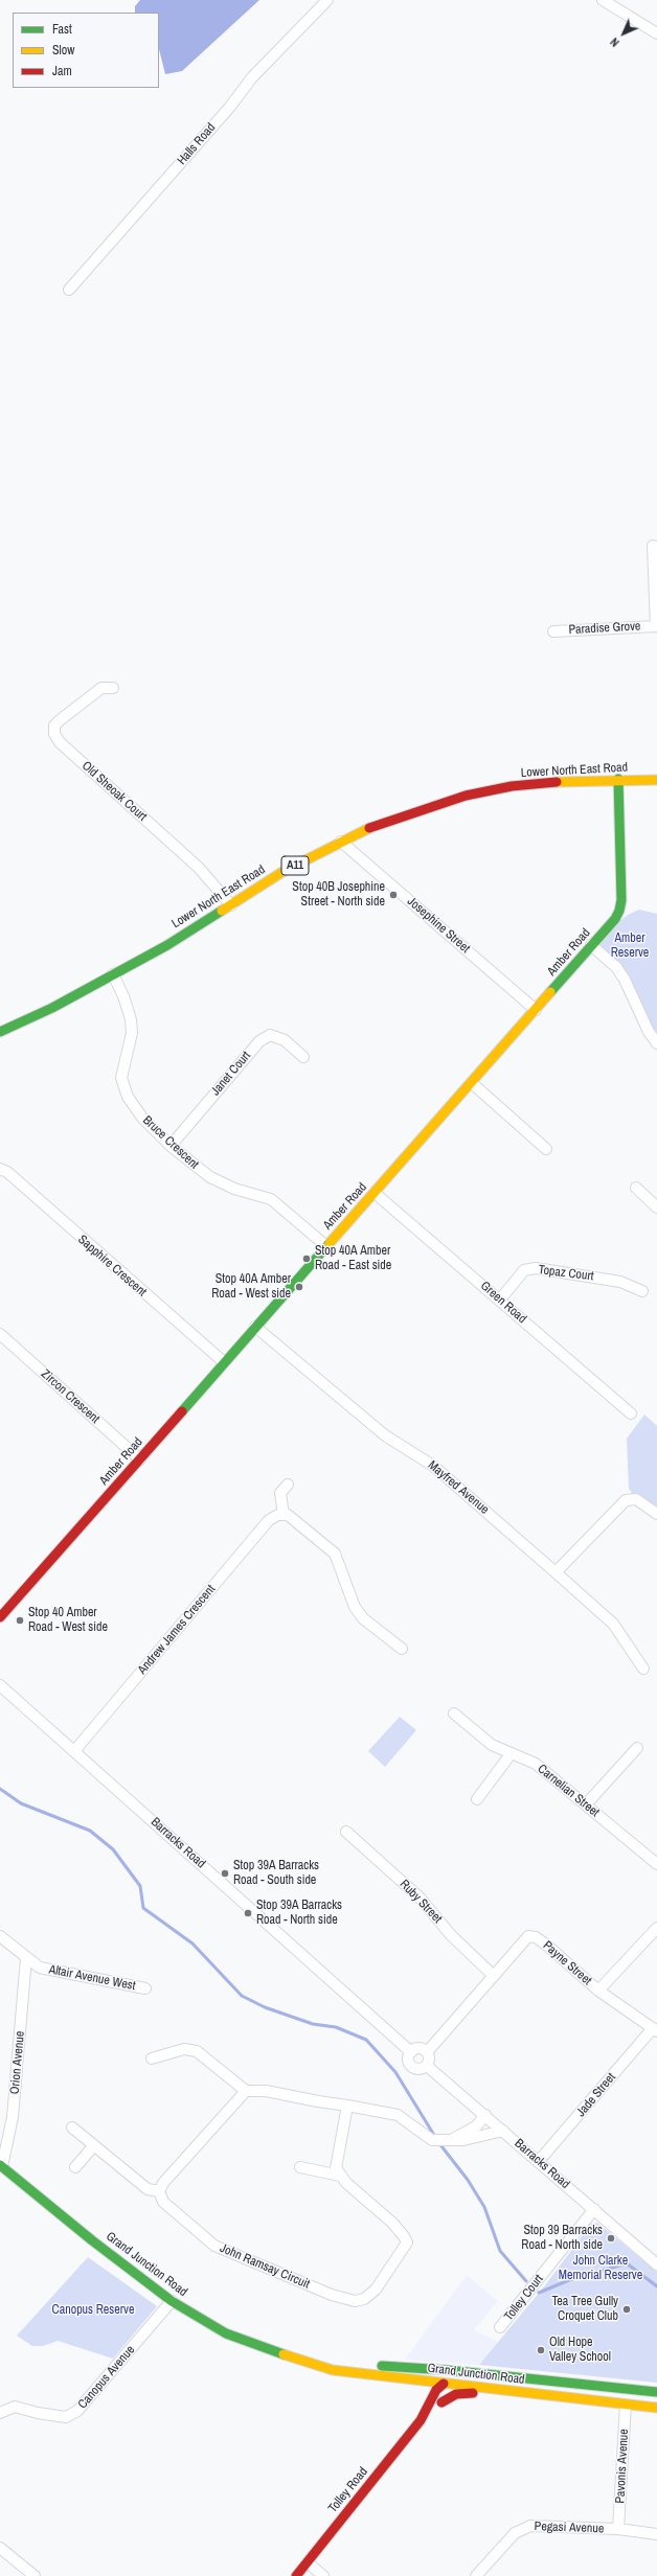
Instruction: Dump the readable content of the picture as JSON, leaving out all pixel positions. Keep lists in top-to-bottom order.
{
  "streets": {
    "main road": [
      "Lower North East Road",
      "A11",
      "Amber Road",
      "Grand Junction Road",
      "Tolley Road"
    ],
    "street": [
      "Halls Road",
      "Paradise Grove",
      "Old Sheoak Court",
      "Josephine Street",
      "Janet Court",
      "Bruce Crescent",
      "Sapphire Crescent",
      "Topaz Court",
      "Green Road",
      "Zircon Crescent",
      "Mayfred Avenue",
      "Andrew James Crescent",
      "Carnelian Street",
      "Barracks Road",
      "Ruby Street",
      "Payne Street",
      "Altair Avenue West",
      "Orion Avenue",
      "Jade Street",
      "John Ramsay Circuit",
      "Tolley Court",
      "Canopus Avenue",
      "Pavonis Avenue",
      "Pegasi Avenue"
    ]
  },
  "crossings": [
    ["Lower North East Road", "Old Sheoak Court"],
    ["Lower North East Road", "Josephine Street"],
    ["Lower North East Road", "Amber Road"],
    ["Lower North East Road", "Bruce Crescent"],
    ["Josephine Street", "Amber Road"],
    ["Amber Road", "Bruce Crescent"],
    ["Amber Road", "Sapphire Crescent"],
    ["Amber Road", "Green Road"],
    ["Amber Road", "Zircon Crescent"],
    ["Amber Road", "Mayfred Avenue"],
    ["Janet Court", "Bruce Crescent"],
    ["Topaz Court", "Green Road"],
    ["Andrew James Crescent", "Barracks Road"],
    ["Barracks Road", "Payne Street"],
    ["Barracks Road", "Jade Street"],
    ["Barracks Road", "Tolley Court"],
    ["Ruby Street", "Payne Street"],
    ["Altair Avenue West", "Orion Avenue"],
    ["Orion Avenue", "Grand Junction Road"],
    ["Grand Junction Road", "Canopus Avenue"],
    ["Grand Junction Road", "Pavonis Avenue"],
    ["Grand Junction Road", "Tolley Road"],
    ["Pavonis Avenue", "Pegasi Avenue"]
  ],
  "parks": ["Amber Reserve", "John Clarke Memorial Reserve", "Canopus Reserve"],
  "places": [
    "Stop 40B Josephine Street - North side",
    "Stop 40A Amber Road - East side",
    "Stop 40A Amber Road - West side",
    "Stop 40 Amber Road - West side",
    "Stop 39A Barracks Road - South side",
    "Stop 39A Barracks Road - North side",
    "Stop 39 Barracks Road - North side",
    "Tea Tree Gully Croquet Club",
    "Old Hope Valley School"
  ],
  "legend": ["Fast", "Slow", "Jam"],
  "north": "bottom left"
}
